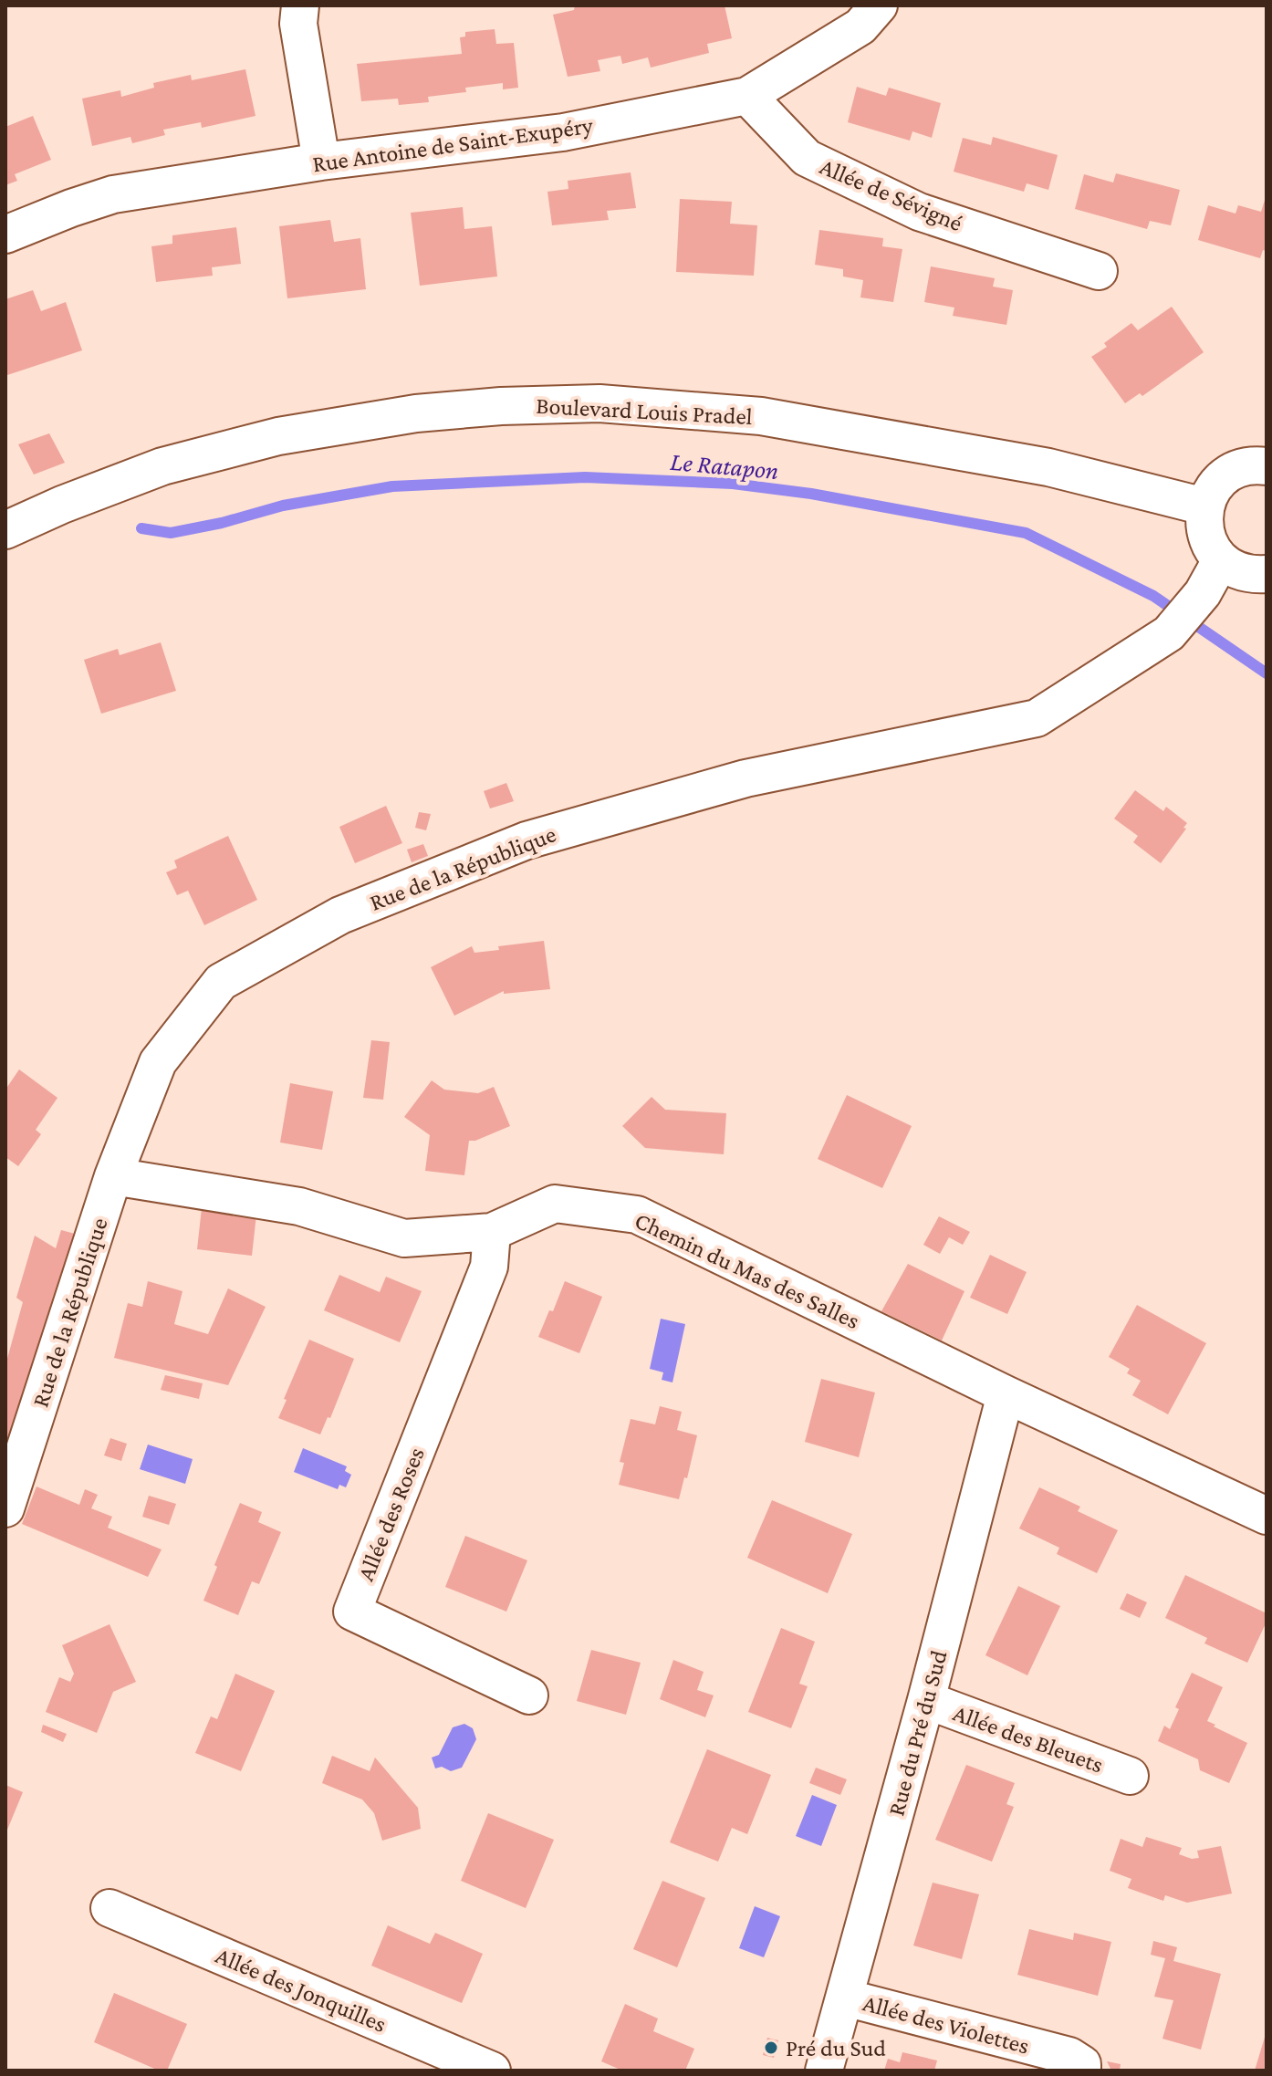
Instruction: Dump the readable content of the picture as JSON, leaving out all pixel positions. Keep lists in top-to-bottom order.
{
  "streets": {
    "street": [
      "Rue Antoine de Saint-Exupéry",
      "Allée de Sévigné",
      "Boulevard Louis Pradel",
      "Rue de la République",
      "Chemin du Mas des Salles",
      "Allée des Roses",
      "Rue du Pré du Sud",
      "Allée des Bleuets",
      "Allée des Jonquilles",
      "Allée des Violettes"
    ]
  },
  "crossings": [
    ["Rue Antoine de Saint-Exupéry", "Allée de Sévigné"],
    ["Rue de la République", "Chemin du Mas des Salles"],
    ["Chemin du Mas des Salles", "Allée des Roses"],
    ["Chemin du Mas des Salles", "Rue du Pré du Sud"],
    ["Rue du Pré du Sud", "Allée des Bleuets"],
    ["Rue du Pré du Sud", "Allée des Violettes"]
  ],
  "water": ["Le Ratapon"],
  "places": ["Pré du Sud"]
}
